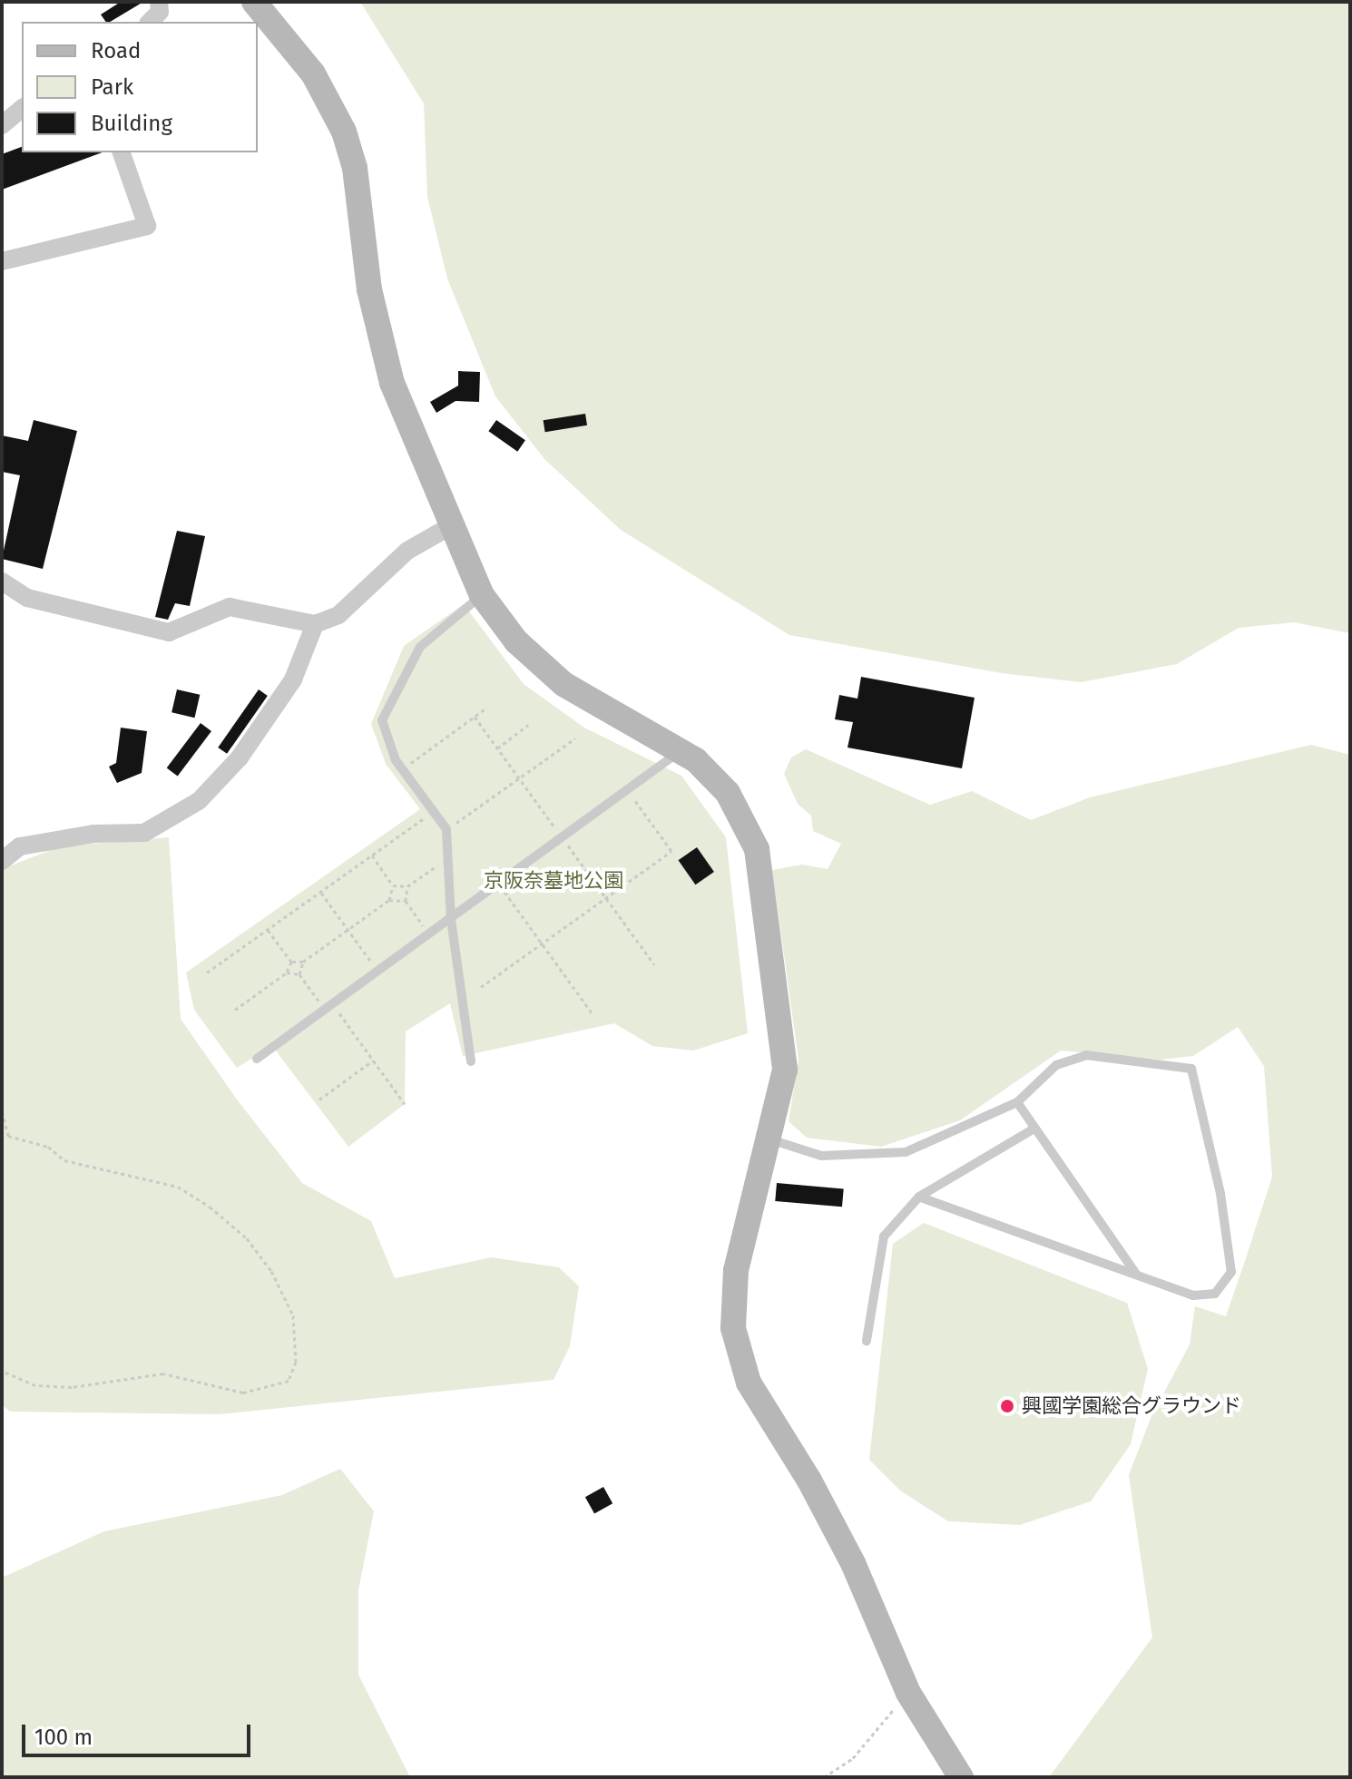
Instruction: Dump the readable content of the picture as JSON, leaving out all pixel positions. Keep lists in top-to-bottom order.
{
  "parks": ["京阪奈墓地公園"],
  "places": ["興國学園総合グラウンド"],
  "legend": ["Road", "Park", "Building"],
  "scale_bar": "100 m"
}
